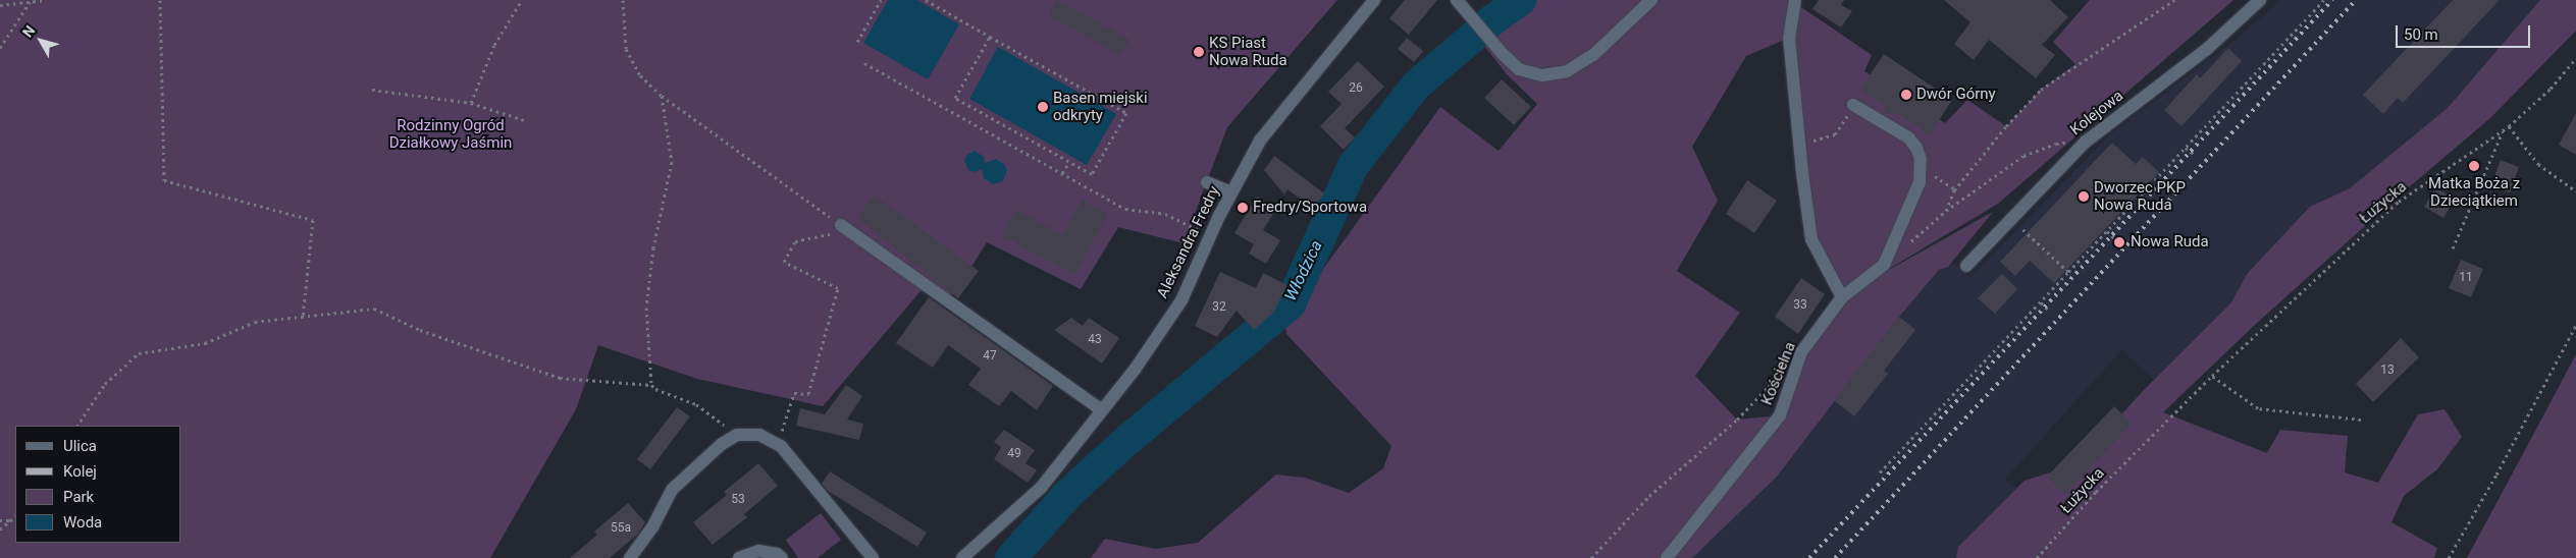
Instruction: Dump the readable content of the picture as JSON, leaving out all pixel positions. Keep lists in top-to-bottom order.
{
  "streets": {
    "street": ["Kolejowa", "Aleksandra Fredry", "Kościelna"],
    "path": ["Łużycka"]
  },
  "water": ["Włodzica"],
  "parks": ["Rodzinny Ogród Działkowy Jaśmin"],
  "places": [
    "KS Piast Nowa Ruda",
    "Dwór Górny",
    "Basen miejski odkryty",
    "Matka Boża z Dzieciątkiem",
    "Dworzec PKP Nowa Ruda",
    "Fredry/Sportowa",
    "Nowa Ruda"
  ],
  "house_numbers": [
    "26",
    "11",
    "33",
    "32",
    "43",
    "47",
    "13",
    "49",
    "53",
    "55a"
  ],
  "legend": [
    "Ulica",
    "Kolej",
    "Park",
    "Woda"
  ],
  "scale_bar": "50 m",
  "north": "top left"
}
